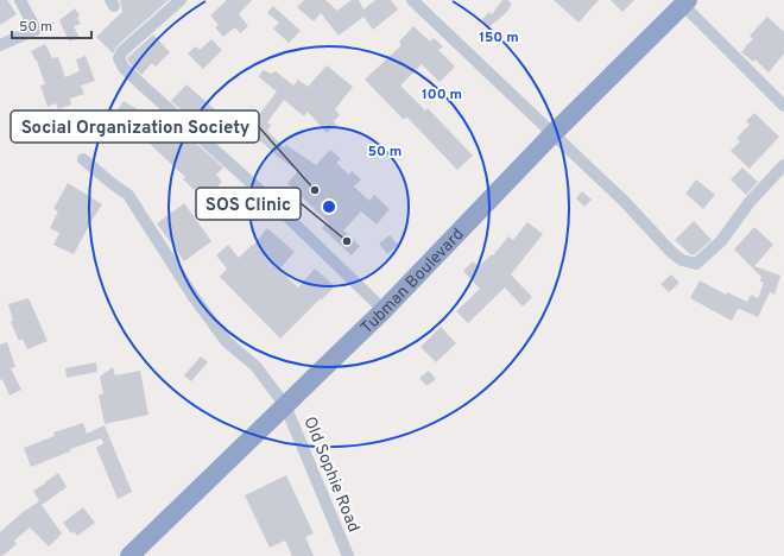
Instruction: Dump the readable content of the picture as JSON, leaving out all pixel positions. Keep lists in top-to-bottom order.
{
  "streets": {
    "highway": ["Tubman Boulevard"],
    "street": ["Old Sophie Road"]
  },
  "crossings": [
    ["Tubman Boulevard", "Old Sophie Road"]
  ],
  "places": ["Social Organization Society", "SOS Clinic"],
  "scale_bar": "50 m",
  "rings": ["150 m", "100 m", "50 m"]
}
